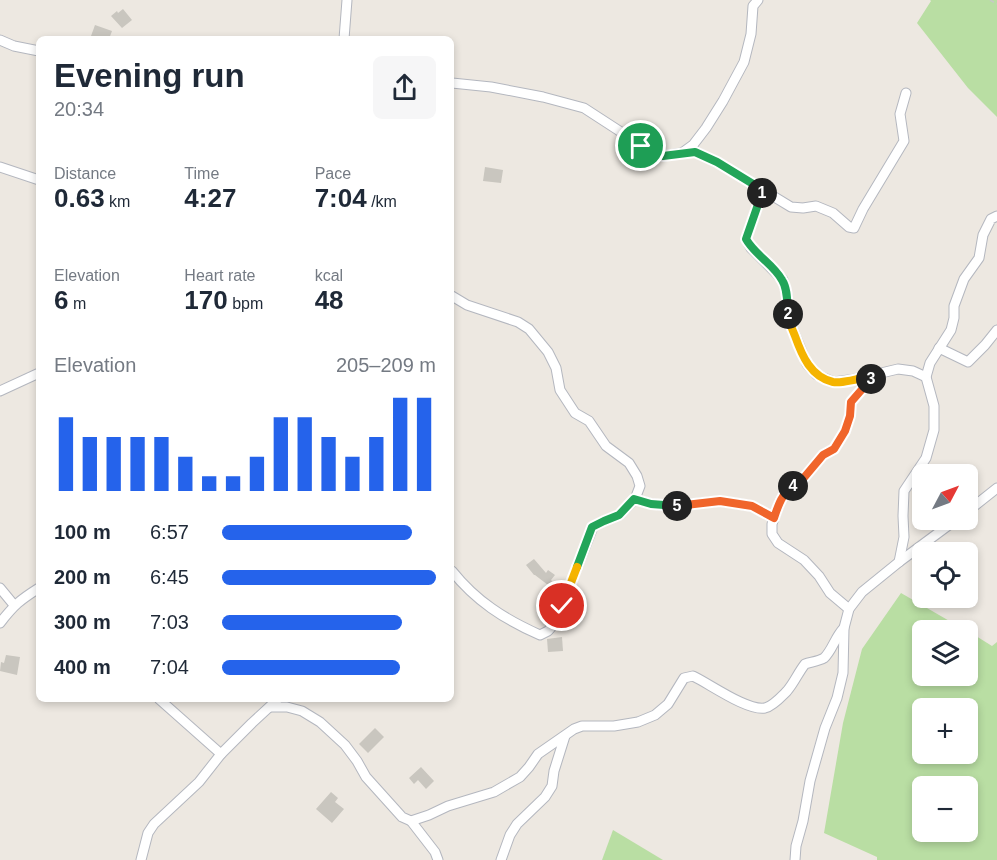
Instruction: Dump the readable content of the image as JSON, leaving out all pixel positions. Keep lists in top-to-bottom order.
{
  "north": "top right",
  "page": {
    "heading": ["Evening run", "20:34"],
    "stats": [
      ["Distance", "0.63 km"],
      ["Time", "4:27"],
      ["Pace", "7:04 /km"],
      ["Elevation", "6 m"],
      ["Heart rate", "170 bpm"],
      ["kcal", "48"]
    ],
    "pins": [
      "1",
      "2",
      "3",
      "4",
      "5"
    ],
    "chart": ["Elevation", "205–209 m"],
    "map_buttons": ["+", "−"],
    "list": [
      {
        "name": "100 m",
        "note": "6:57"
      },
      {
        "name": "200 m",
        "note": "6:45"
      },
      {
        "name": "300 m",
        "note": "7:03"
      },
      {
        "name": "400 m",
        "note": "7:04"
      }
    ]
  }
}
